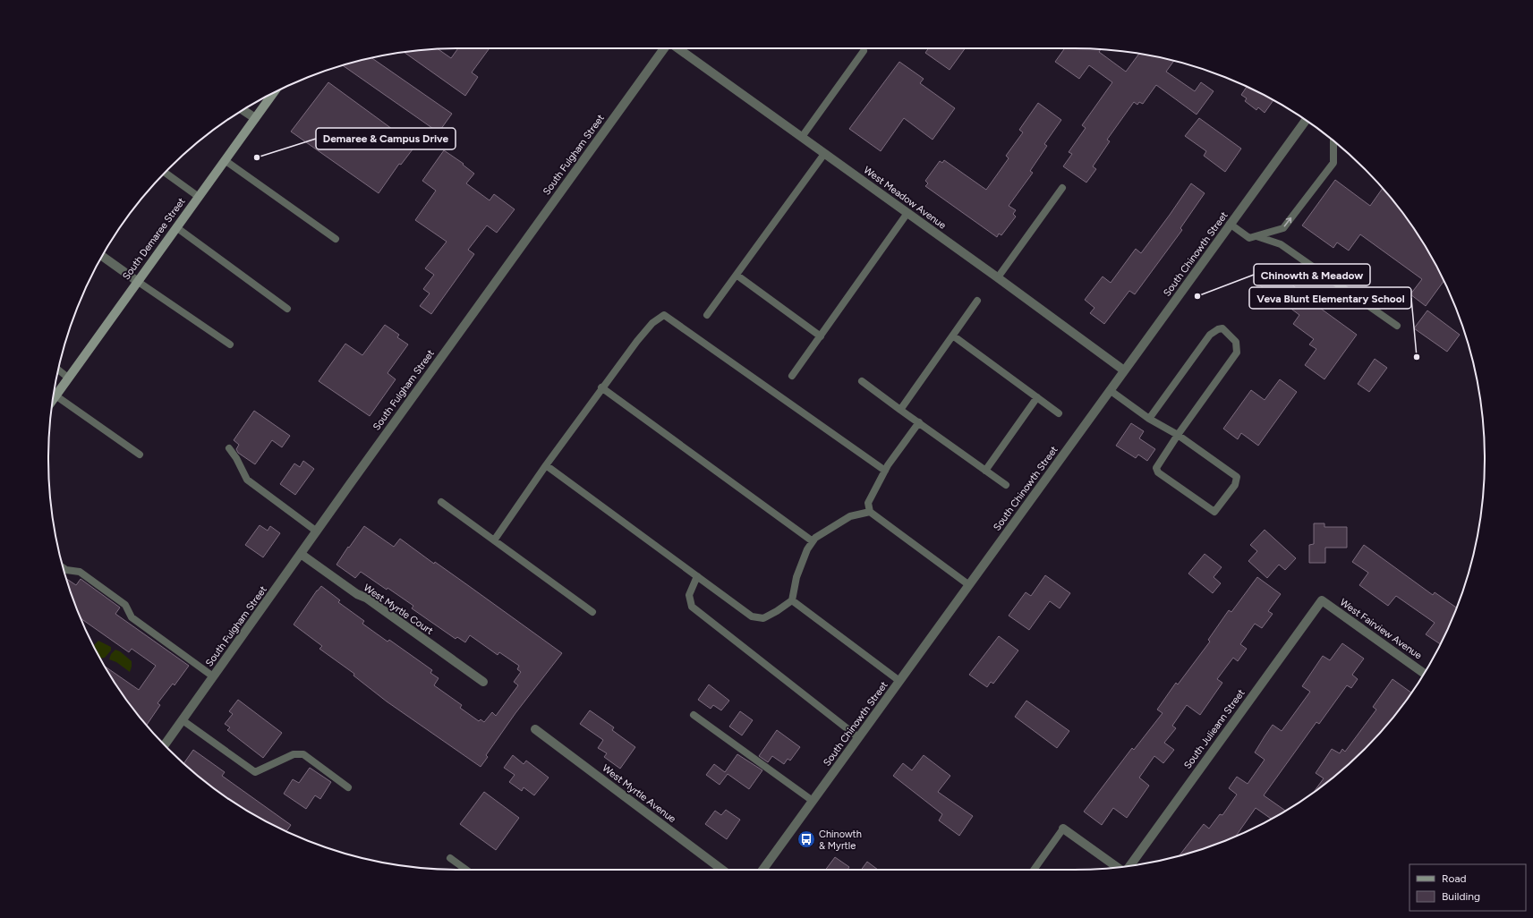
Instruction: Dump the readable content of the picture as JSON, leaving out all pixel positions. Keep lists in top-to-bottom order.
{
  "streets": {
    "main road": ["South Demaree Street"],
    "street": [
      "South Fulgham Street",
      "West Meadow Avenue",
      "South Chinowth Street",
      "West Myrtle Court",
      "West Fairview Avenue",
      "South Julieann Street",
      "West Myrtle Avenue"
    ]
  },
  "crossings": [
    ["South Fulgham Street", "West Myrtle Court"],
    ["West Meadow Avenue", "South Chinowth Street"],
    ["West Fairview Avenue", "South Julieann Street"]
  ],
  "places": {
    "other": ["Demaree & Campus Drive", "Chinowth & Meadow", "Veva Blunt Elementary School"],
    "bus stop": ["Chinowth & Myrtle"]
  },
  "legend": ["Road", "Building"]
}
